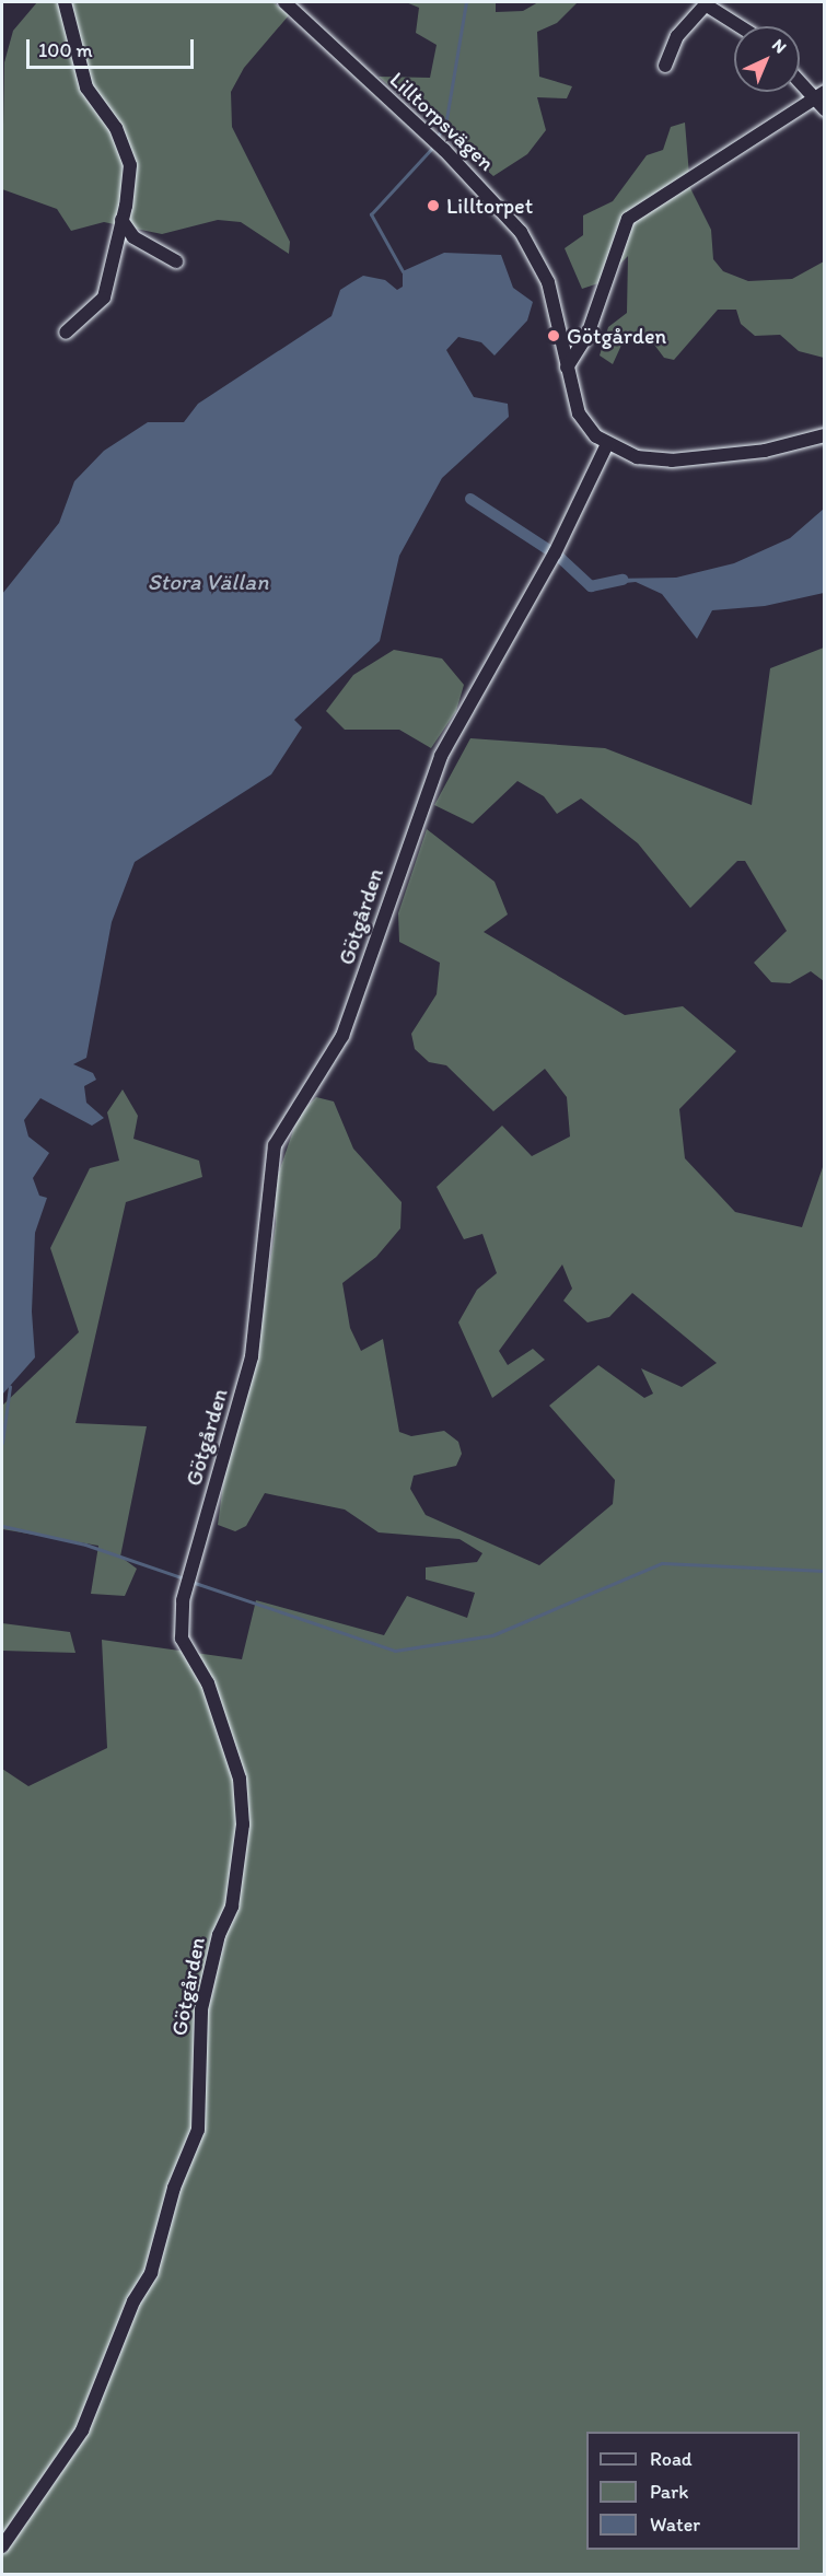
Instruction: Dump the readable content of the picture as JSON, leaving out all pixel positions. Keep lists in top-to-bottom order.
{
  "streets": {
    "street": ["Lilltorpsvägen", "Götgården"]
  },
  "crossings": [
    ["Lilltorpsvägen", "Götgården"]
  ],
  "water": ["Stora Vällan"],
  "places": ["Lilltorpet", "Götgården"],
  "legend": ["Road", "Park", "Water"],
  "scale_bar": "100 m",
  "north": "top right"
}
